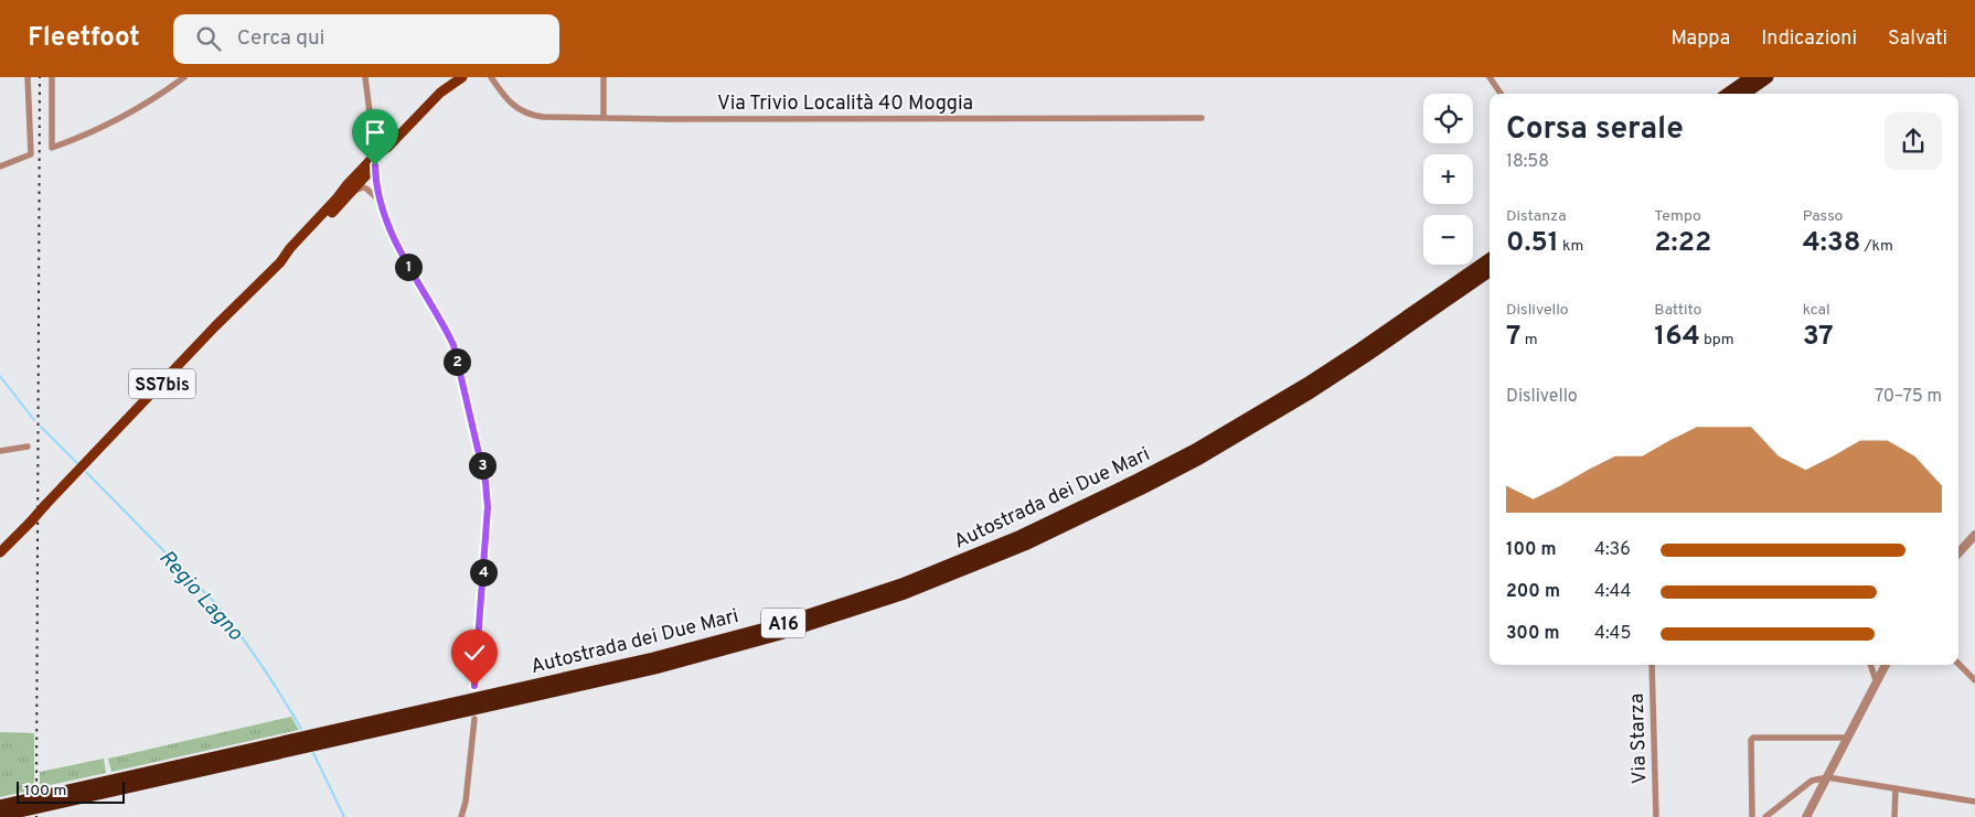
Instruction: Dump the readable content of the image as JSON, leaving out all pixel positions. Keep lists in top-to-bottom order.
{
  "streets": {
    "highway": ["Autostrada dei Due Mari", "A16"],
    "main road": ["SS7bis"],
    "street": ["Via Trivio Località 40 Moggia", "Via Starza"]
  },
  "water": ["Regio Lagno"],
  "scale_bar": "100 m",
  "page": {
    "header": "Fleetfoot",
    "search": "Cerca qui",
    "nav": ["Mappa", "Indicazioni", "Salvati"],
    "map_buttons": ["+", "−"],
    "heading": ["Corsa serale", "18:58"],
    "stats": [
      ["Distanza", "0.51 km"],
      ["Tempo", "2:22"],
      ["Passo", "4:38 /km"],
      ["Dislivello", "7 m"],
      ["Battito", "164 bpm"],
      ["kcal", "37"]
    ],
    "pins": [
      "1",
      "2",
      "3",
      "4"
    ],
    "chart": ["Dislivello", "70–75 m"],
    "list": [
      {
        "name": "100 m",
        "note": "4:36"
      },
      {
        "name": "200 m",
        "note": "4:44"
      },
      {
        "name": "300 m",
        "note": "4:45"
      }
    ],
    "scale": "100 m"
  }
}
